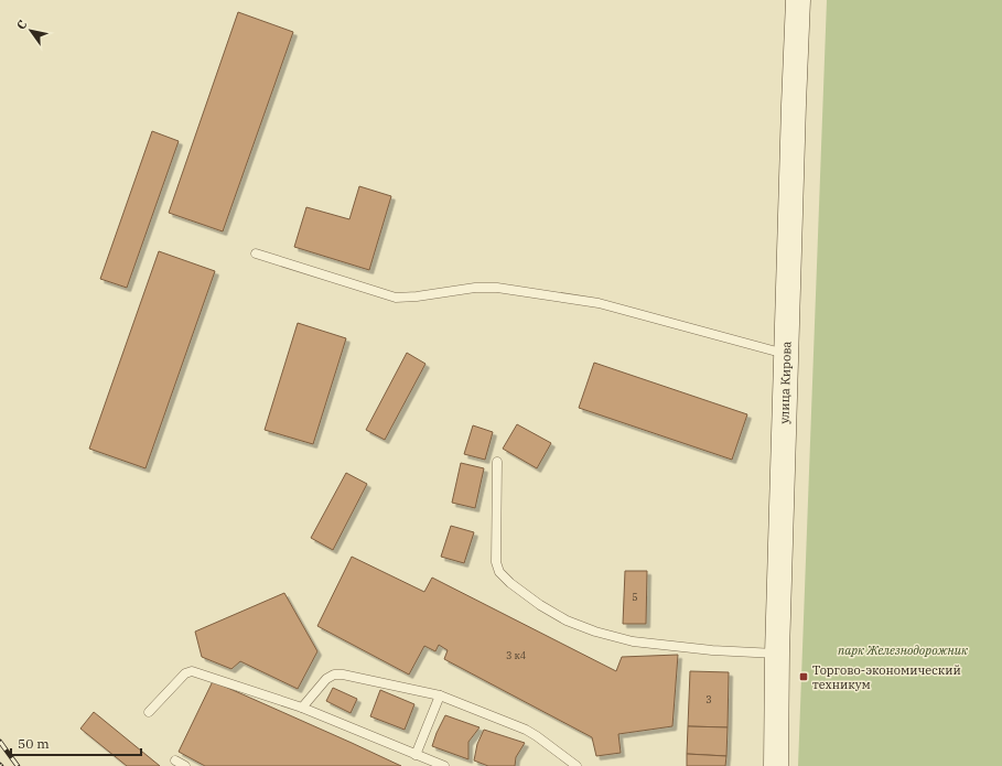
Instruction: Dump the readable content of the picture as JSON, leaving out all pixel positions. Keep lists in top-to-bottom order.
{
  "streets": {
    "main road": ["улица Кирова"]
  },
  "parks": ["парк Железнодорожник"],
  "places": {
    "transit": ["Торгово-экономический техникум"]
  },
  "house_numbers": ["5", "3 к4", "3"],
  "scale_bar": "50 m",
  "north": "top left"
}
